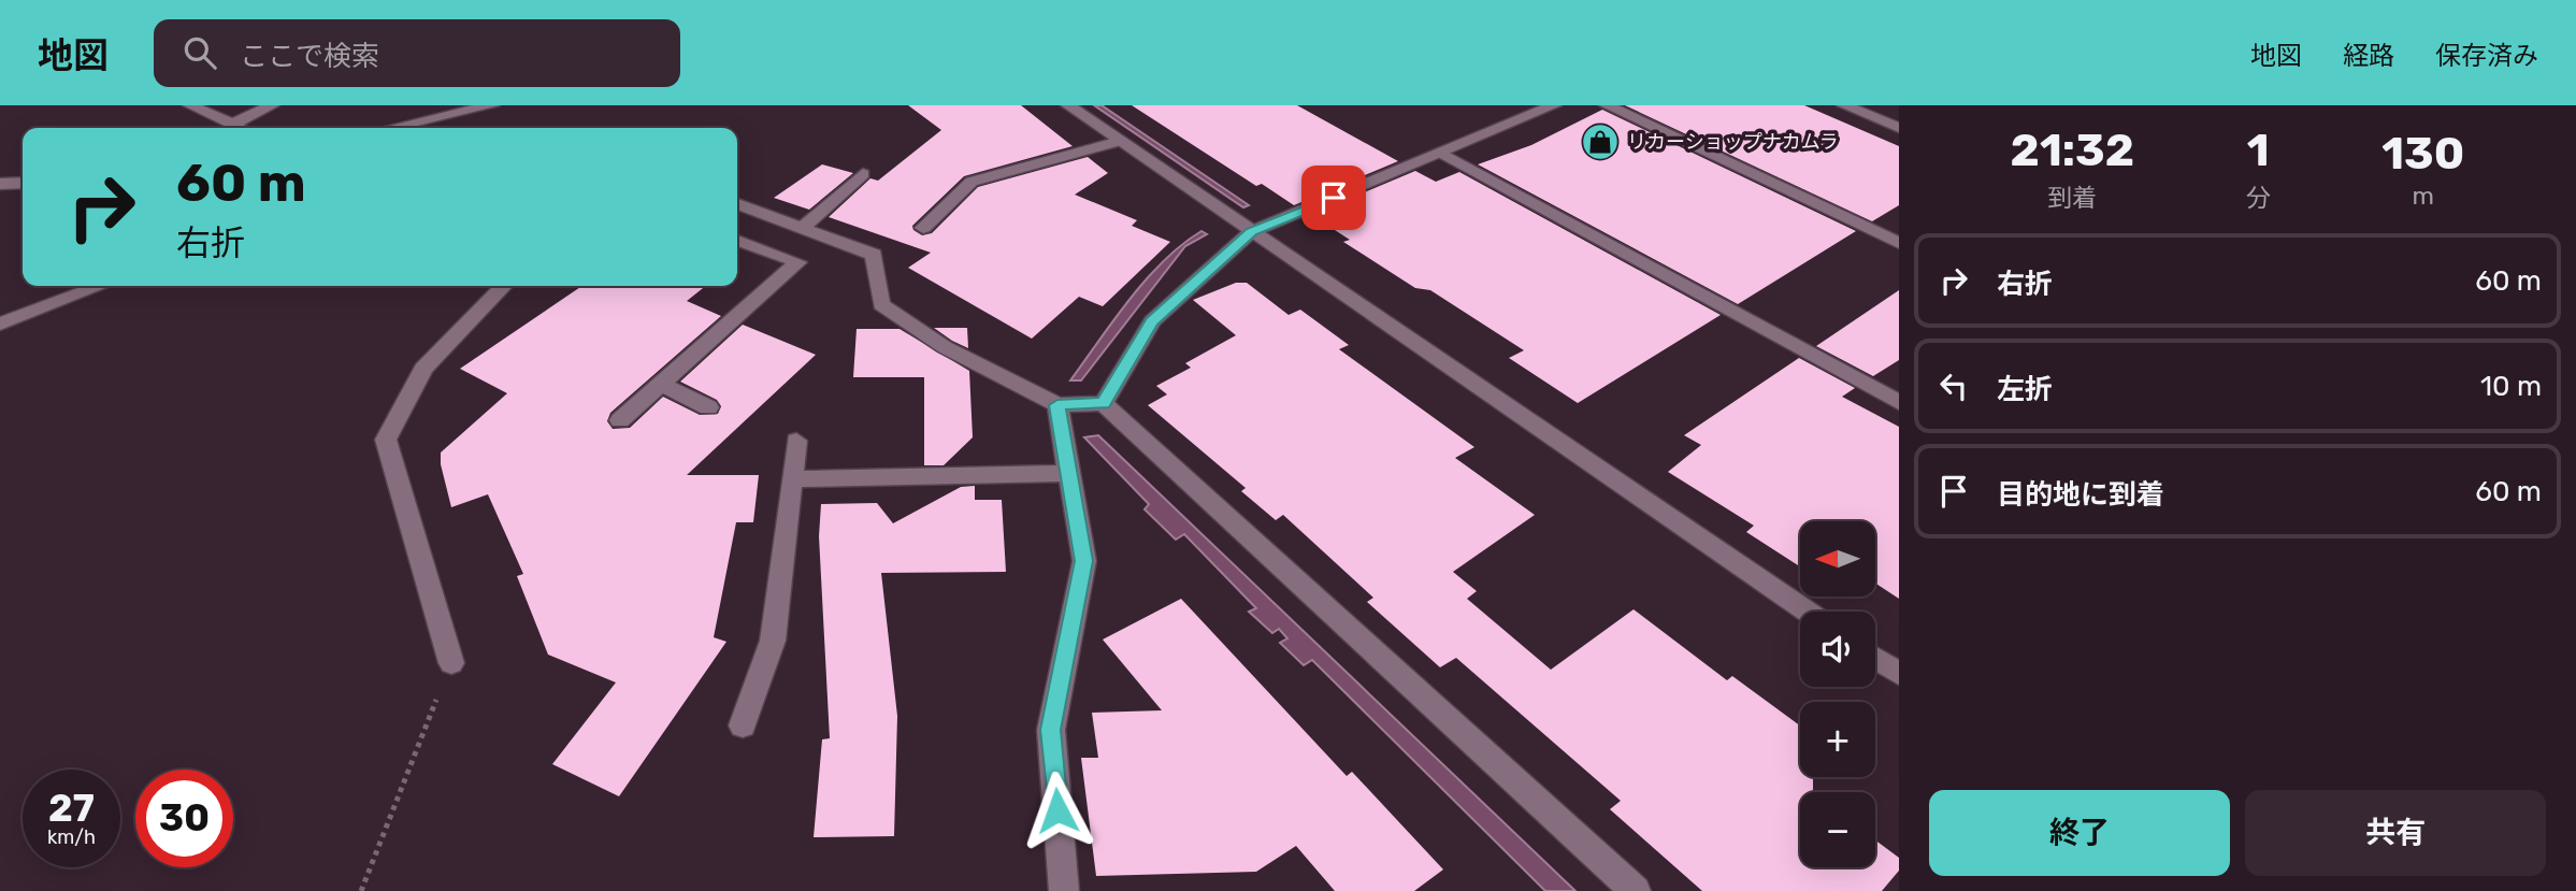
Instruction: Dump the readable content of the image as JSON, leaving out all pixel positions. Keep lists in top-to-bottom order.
{
  "places": {
    "shop": ["リカーショップナカムラ"]
  },
  "north": "left",
  "page": {
    "header": "地図",
    "search": "ここで検索",
    "nav": ["地図", "経路", "保存済み"],
    "eta": [
      "21:32",
      "到着",
      "1",
      "分",
      "130",
      "m"
    ],
    "turn": ["60 m", "右折"],
    "list": [
      {
        "name": "右折",
        "value": "60 m"
      },
      {
        "name": "左折",
        "value": "10 m"
      },
      {
        "name": "目的地に到着",
        "value": "60 m"
      }
    ],
    "map_buttons": ["+", "−"],
    "speed": "27 km/h",
    "limit": "30",
    "buttons": ["終了", "共有"]
  }
}
